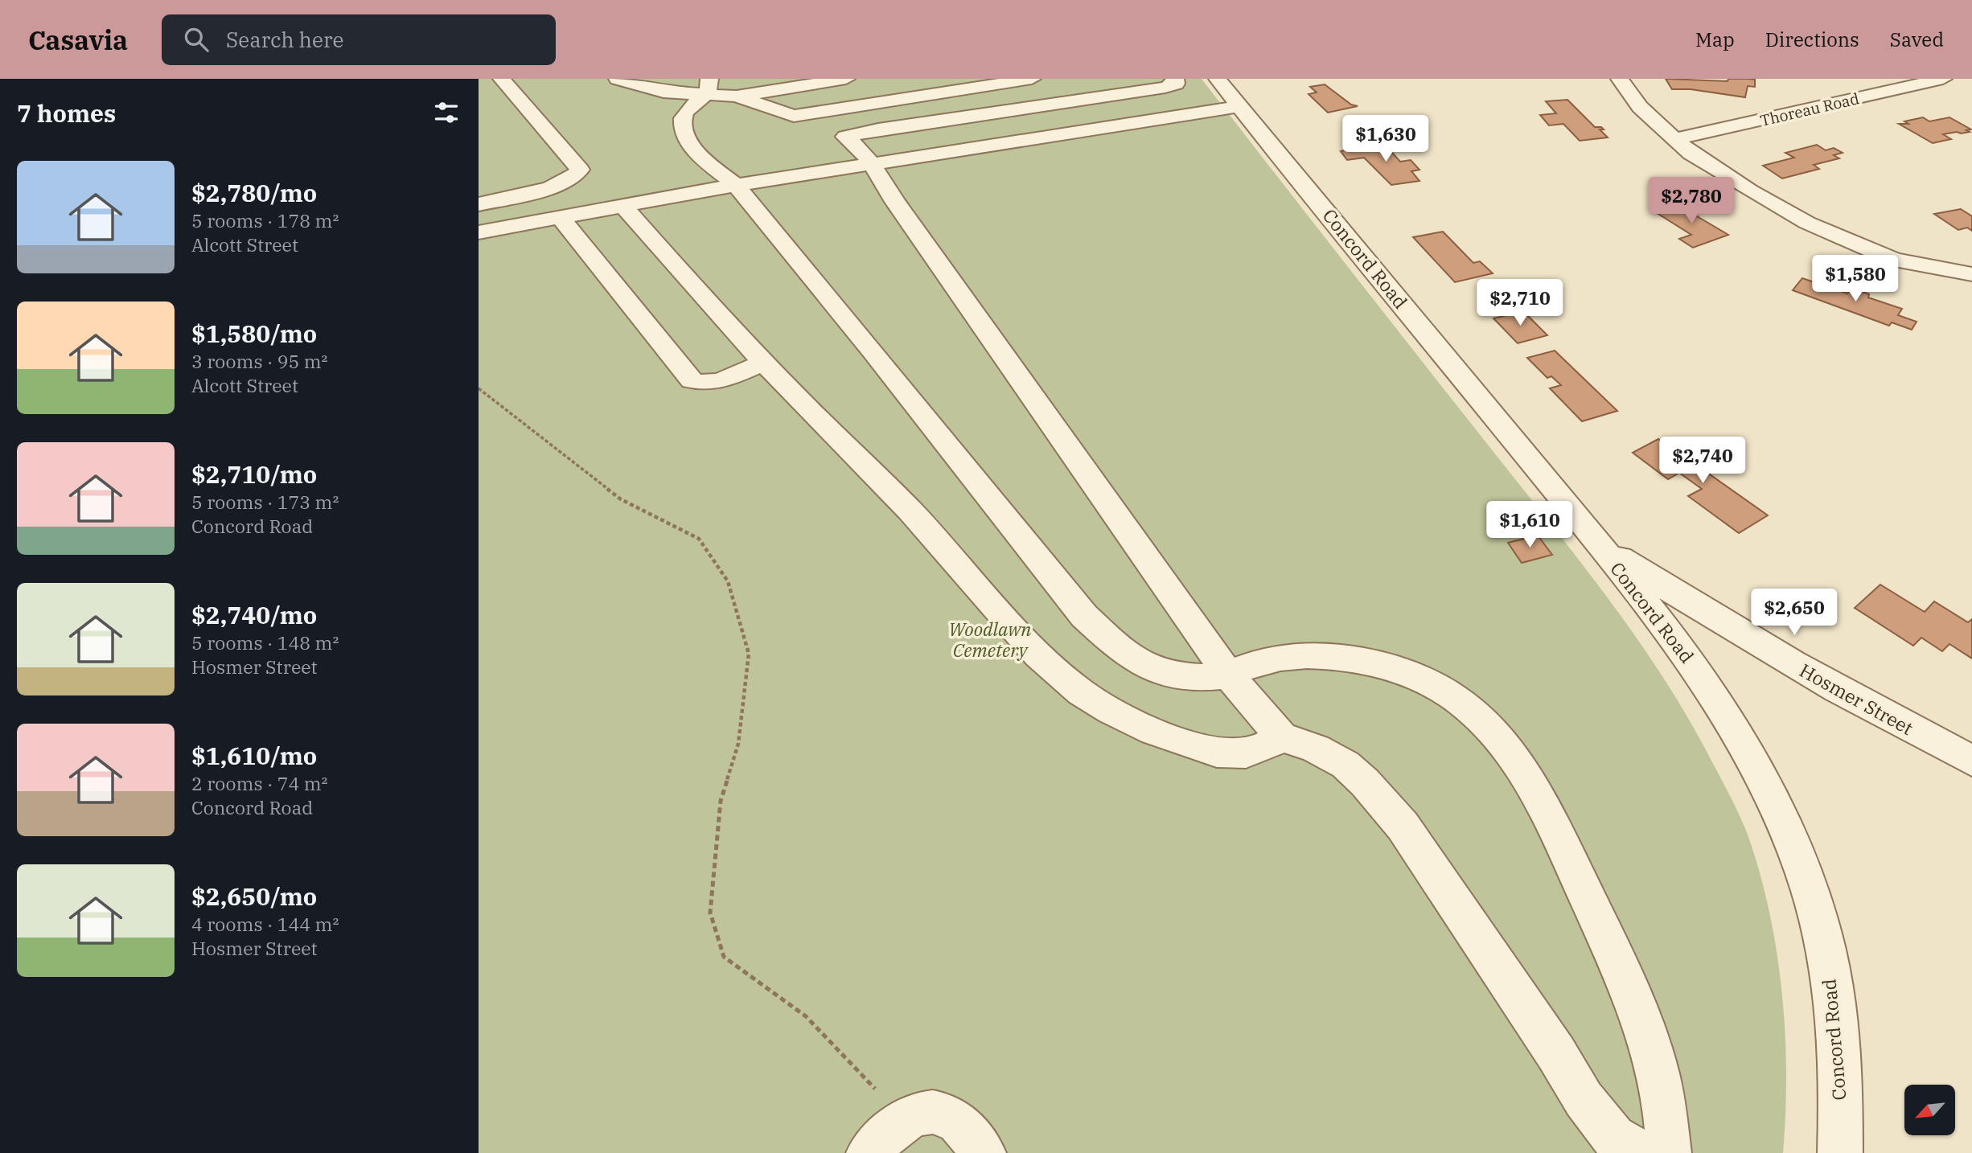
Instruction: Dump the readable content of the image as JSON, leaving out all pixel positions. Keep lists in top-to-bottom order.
{
  "streets": {
    "street": ["Thoreau Road", "Concord Road", "Hosmer Street"]
  },
  "crossings": [
    ["Concord Road", "Hosmer Street"]
  ],
  "parks": ["Woodlawn Cemetery"],
  "north": "bottom left",
  "page": {
    "header": "Casavia",
    "search": "Search here",
    "nav": ["Map", "Directions", "Saved"],
    "heading": "7 homes",
    "price": [
      "$1,630",
      "$2,780",
      "$1,580",
      "$2,710",
      "$2,740",
      "$1,610",
      "$2,650"
    ],
    "list": [
      {
        "name": "$2,780/mo",
        "note": "5 rooms · 178 m² · Alcott Street"
      },
      {
        "name": "$1,580/mo",
        "note": "3 rooms · 95 m² · Alcott Street"
      },
      {
        "name": "$2,710/mo",
        "note": "5 rooms · 173 m² · Concord Road"
      },
      {
        "name": "$2,740/mo",
        "note": "5 rooms · 148 m² · Hosmer Street"
      },
      {
        "name": "$1,610/mo",
        "note": "2 rooms · 74 m² · Concord Road"
      },
      {
        "name": "$2,650/mo",
        "note": "4 rooms · 144 m² · Hosmer Street"
      }
    ]
  }
}
